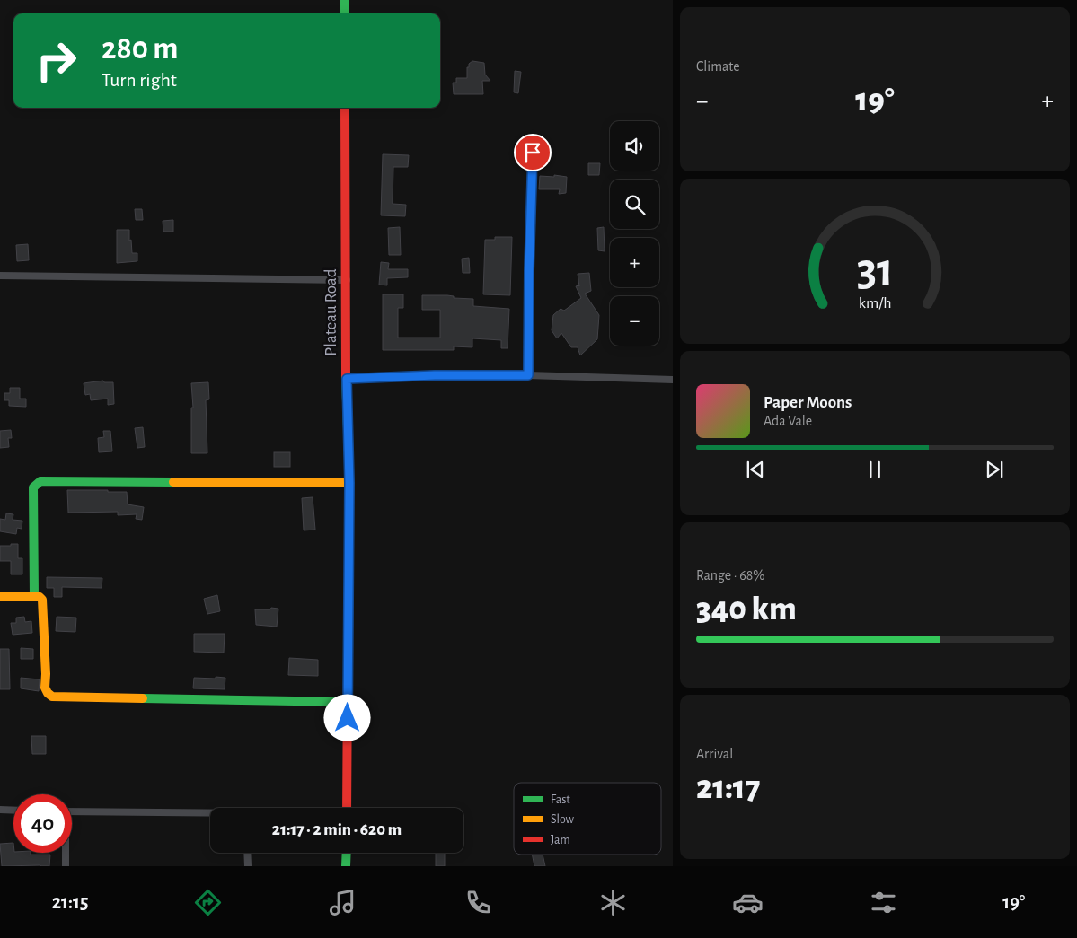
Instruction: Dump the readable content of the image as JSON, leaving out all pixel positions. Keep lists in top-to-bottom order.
{
  "streets": {
    "street": ["Plateau Road"]
  },
  "legend": ["Fast", "Slow", "Jam"],
  "page": {
    "tile": [
      "Climate",
      ["Range · 68%", "340 km"],
      ["Arrival", "21:17"]
    ],
    "turn": ["280 m", "Turn right"],
    "heat": ["−", "19°", "+"],
    "map_buttons": ["+", "−"],
    "song": ["Paper Moons", "Ada Vale"],
    "limit": "40",
    "trip": "21:17 · 2 min · 620 m",
    "tabs": ["21:15", "19°"],
    "gauge": ["31", "km/h"]
  }
}
